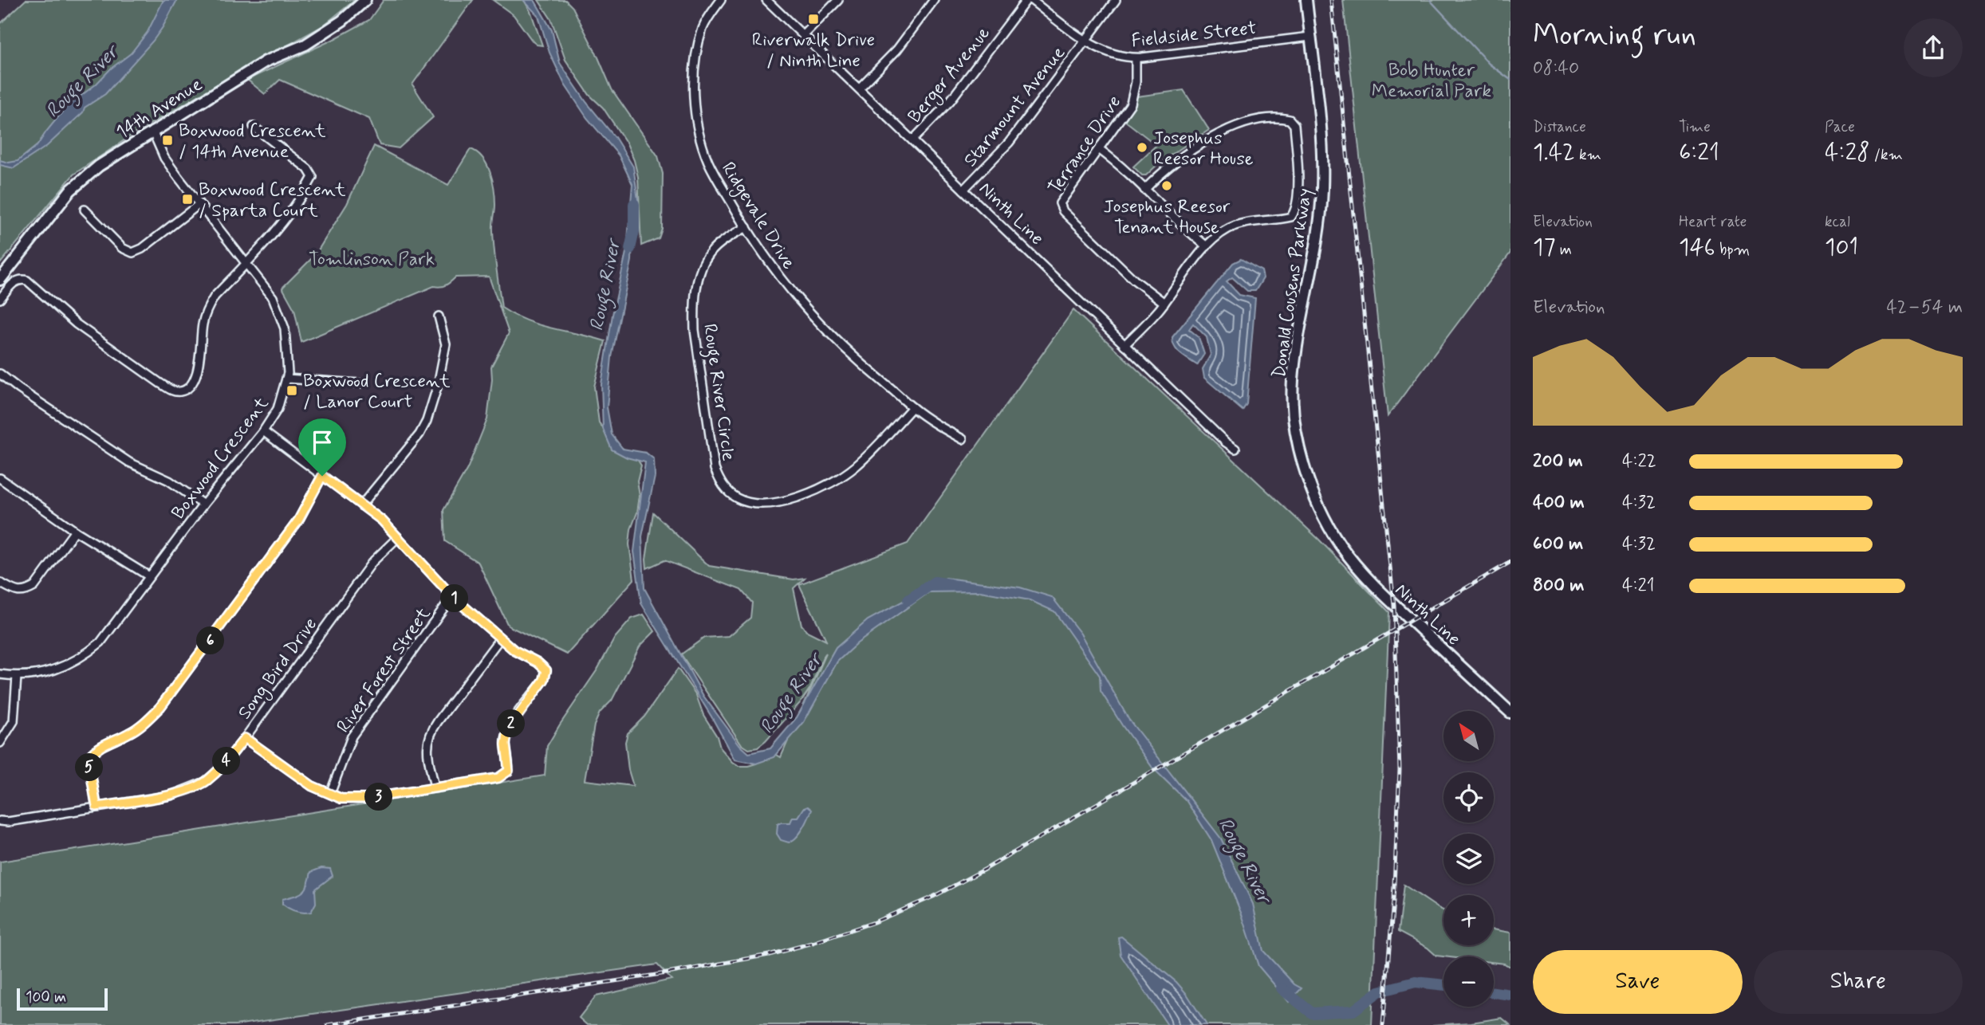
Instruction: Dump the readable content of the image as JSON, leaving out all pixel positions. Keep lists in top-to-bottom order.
{
  "streets": {
    "main road": ["14th Avenue", "Ninth Line", "Donald Cousens Parkway"],
    "street": [
      "Fieldside Street",
      "Berger Avenue",
      "Starmount Avenue",
      "Terrance Drive",
      "Ridgevale Drive",
      "Rouge River Circle",
      "Boxwood Crescent",
      "Song Bird Drive",
      "River Forest Street"
    ]
  },
  "crossings": [
    ["Fieldside Street", "Starmount Avenue"],
    ["Fieldside Street", "Terrance Drive"],
    ["Fieldside Street", "Donald Cousens Parkway"],
    ["Berger Avenue", "Ninth Line"],
    ["Starmount Avenue", "Ninth Line"],
    ["14th Avenue", "Boxwood Crescent"],
    ["Ninth Line", "Donald Cousens Parkway"],
    ["Ridgevale Drive", "Rouge River Circle"]
  ],
  "water": ["Rouge River"],
  "parks": ["Bob Hunter Memorial Park", "Tomlinson Park"],
  "places": {
    "transit": [
      "Riverwalk Drive / Ninth Line",
      "Boxwood Crescent / 14th Avenue",
      "Boxwood Crescent / Sparta Court",
      "Boxwood Crescent / Lanor Court"
    ],
    "other": ["Josephus Reesor House", "Josephus Reesor Tenant House"]
  },
  "scale_bar": "100 m",
  "north": "top left",
  "page": {
    "heading": ["Morning run", "08:40"],
    "stats": [
      ["Distance", "1.42 km"],
      ["Time", "6:21"],
      ["Pace", "4:28 /km"],
      ["Elevation", "17 m"],
      ["Heart rate", "146 bpm"],
      ["kcal", "101"]
    ],
    "chart": ["Elevation", "42–54 m"],
    "list": [
      {
        "name": "200 m",
        "note": "4:22"
      },
      {
        "name": "400 m",
        "note": "4:32"
      },
      {
        "name": "600 m",
        "note": "4:32"
      },
      {
        "name": "800 m",
        "note": "4:21"
      }
    ],
    "pins": [
      "1",
      "6",
      "2",
      "4",
      "5",
      "3"
    ],
    "map_buttons": ["+", "−"],
    "buttons": ["Save", "Share"],
    "scale": "100 m"
  }
}
